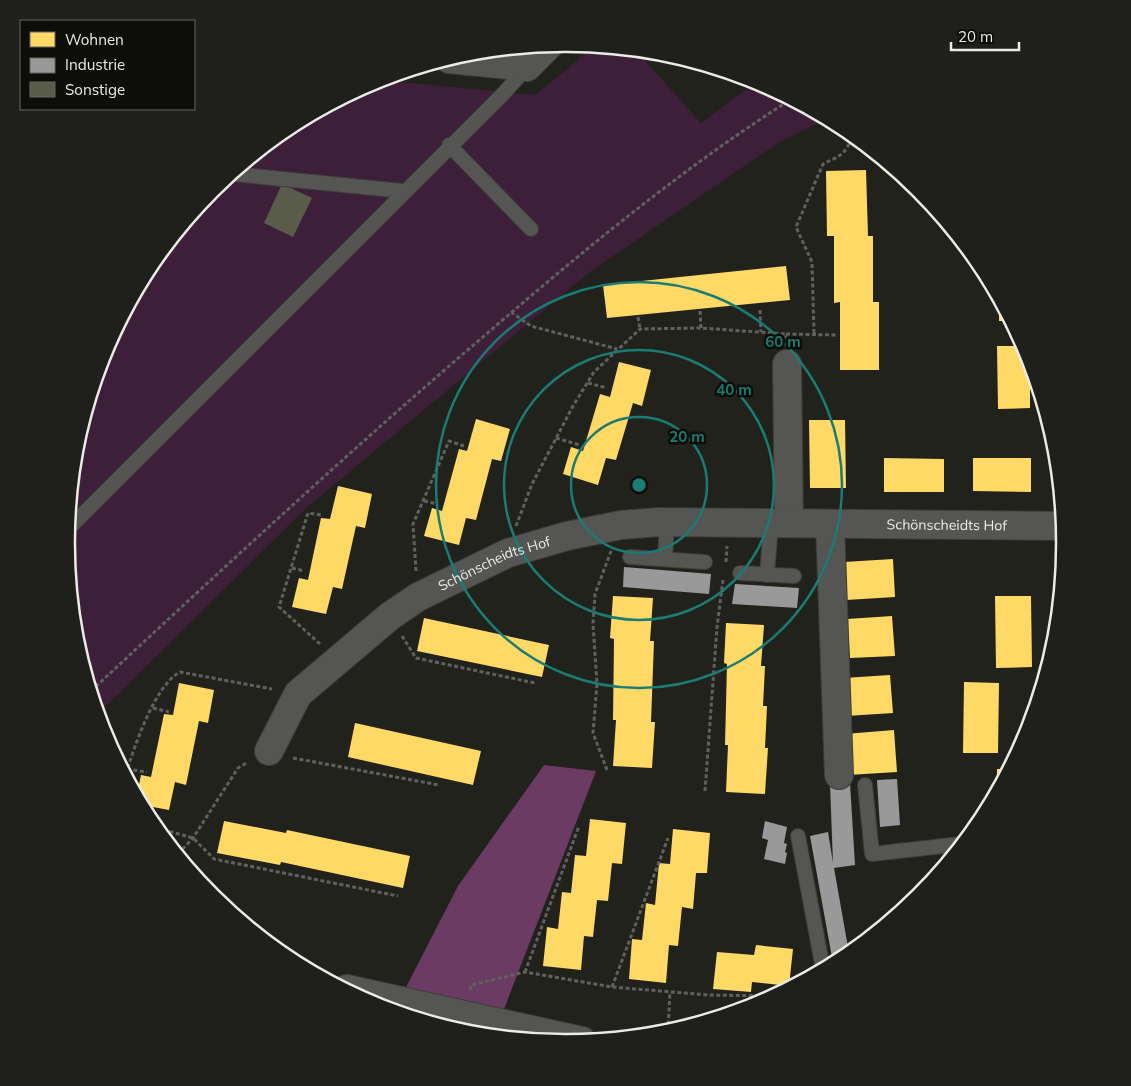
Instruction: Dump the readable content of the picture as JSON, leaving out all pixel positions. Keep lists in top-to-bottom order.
{
  "streets": {
    "street": ["Schönscheidts Hof"]
  },
  "legend": ["Wohnen", "Industrie", "Sonstige"],
  "scale_bar": "20 m",
  "rings": ["60 m", "40 m", "20 m"]
}
